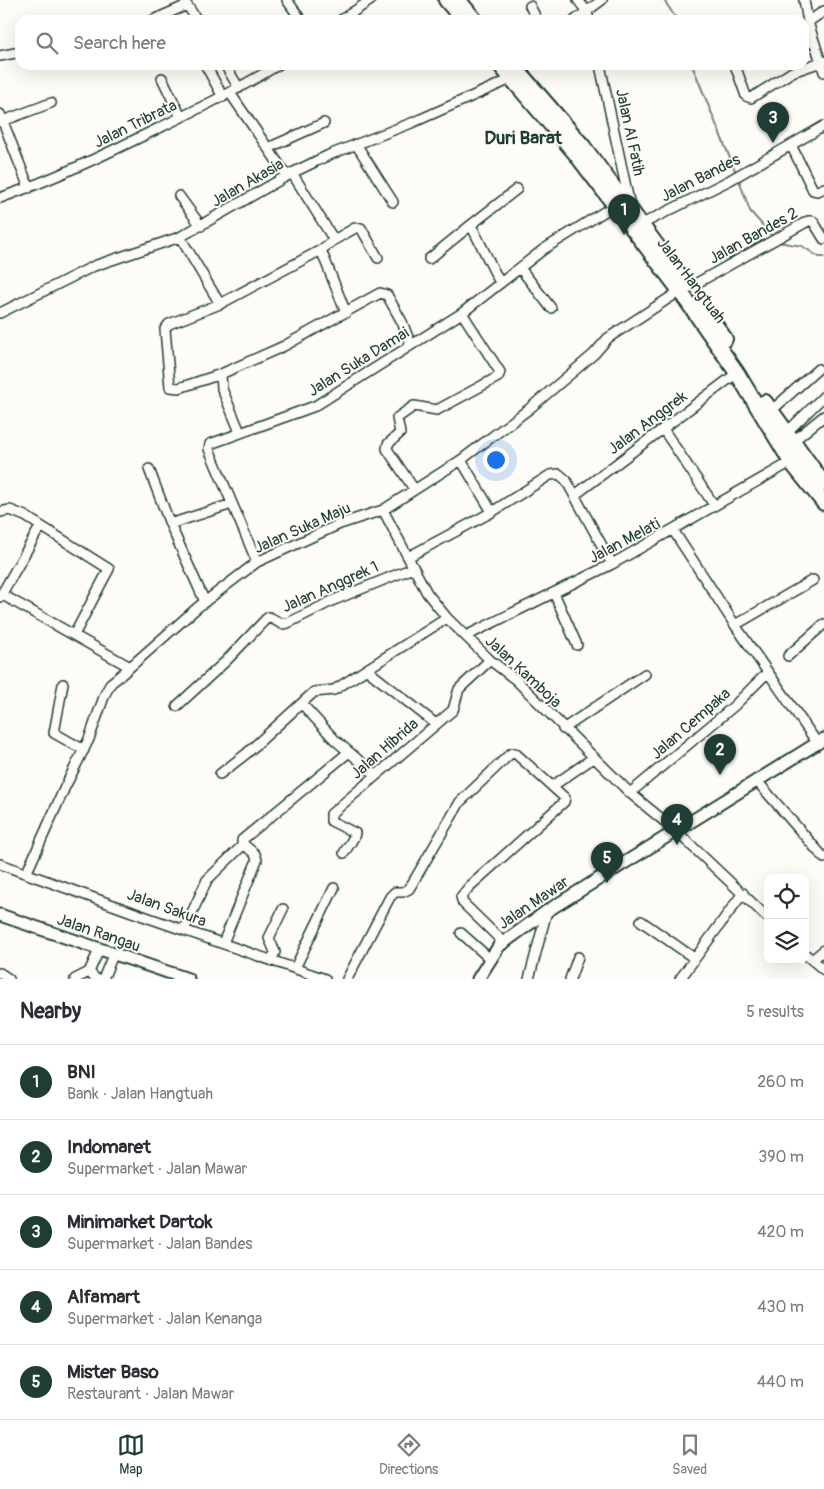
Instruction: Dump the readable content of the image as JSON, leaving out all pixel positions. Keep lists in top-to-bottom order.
{
  "streets": {
    "highway": ["Jalan Hangtuah"],
    "main road": ["Jalan Mawar", "Jalan Rangau"],
    "street": [
      "Jalan Tribrata",
      "Jalan Al Fatih",
      "Jalan Bandes",
      "Jalan Akasia",
      "Jalan Bandes 2",
      "Jalan Suka Damai",
      "Jalan Anggrek",
      "Jalan Suka Maju",
      "Jalan Melati",
      "Jalan Anggrek 1",
      "Jalan Kamboja",
      "Jalan Cempaka",
      "Jalan Hibrida",
      "Jalan Sakura"
    ]
  },
  "crossings": [
    ["Jalan Al Fatih", "Jalan Hangtuah"],
    ["Jalan Bandes", "Jalan Hangtuah"],
    ["Jalan Akasia", "Jalan Hangtuah"],
    ["Jalan Bandes 2", "Jalan Hangtuah"],
    ["Jalan Bandes 2", "Jalan Suka Maju"],
    ["Jalan Hangtuah", "Jalan Suka Damai"],
    ["Jalan Hangtuah", "Jalan Anggrek"],
    ["Jalan Hangtuah", "Jalan Suka Maju"],
    ["Jalan Hangtuah", "Jalan Melati"],
    ["Jalan Suka Damai", "Jalan Suka Maju"],
    ["Jalan Suka Maju", "Jalan Kamboja"],
    ["Jalan Suka Maju", "Jalan Sakura"],
    ["Jalan Melati", "Jalan Kamboja"],
    ["Jalan Anggrek 1", "Jalan Kamboja"],
    ["Jalan Kamboja", "Jalan Cempaka"],
    ["Jalan Kamboja", "Jalan Hibrida"],
    ["Jalan Kamboja", "Jalan Mawar"]
  ],
  "districts": ["Duri Barat"],
  "page": {
    "search": "Search here",
    "pins": [
      "3",
      "1",
      "2",
      "4",
      "5"
    ],
    "heading": ["Nearby", "5 results"],
    "list": [
      {
        "mark": "1",
        "name": "BNI",
        "note": "Bank · Jalan Hangtuah",
        "value": "260 m"
      },
      {
        "mark": "2",
        "name": "Indomaret",
        "note": "Supermarket · Jalan Mawar",
        "value": "390 m"
      },
      {
        "mark": "3",
        "name": "Minimarket Dartok",
        "note": "Supermarket · Jalan Bandes",
        "value": "420 m"
      },
      {
        "mark": "4",
        "name": "Alfamart",
        "note": "Supermarket · Jalan Kenanga",
        "value": "430 m"
      },
      {
        "mark": "5",
        "name": "Mister Baso",
        "note": "Restaurant · Jalan Mawar",
        "value": "440 m"
      }
    ],
    "nav": ["Map", "Directions", "Saved"]
  }
}
